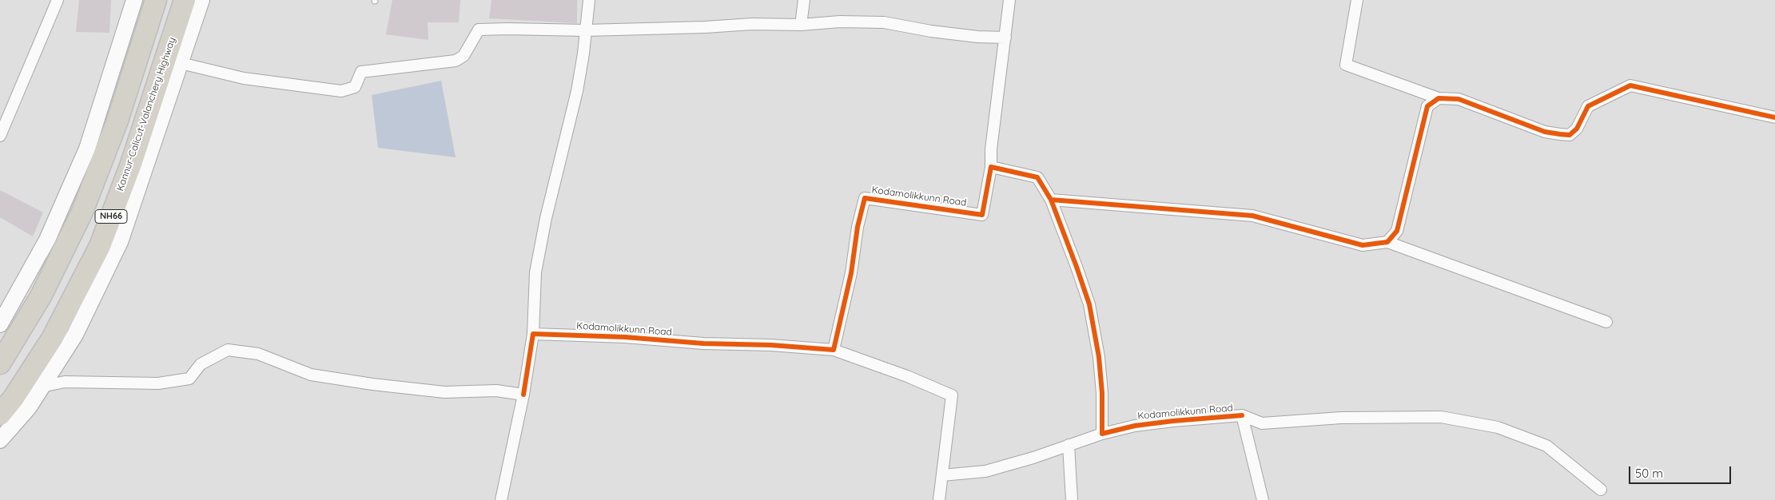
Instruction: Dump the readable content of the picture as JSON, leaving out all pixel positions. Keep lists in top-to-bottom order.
{
  "streets": {
    "highway": ["Kannur-Calicut-Valanchery Highway", "NH66"],
    "street": ["Kodamolikkunn Road"]
  },
  "scale_bar": "50 m"
}
